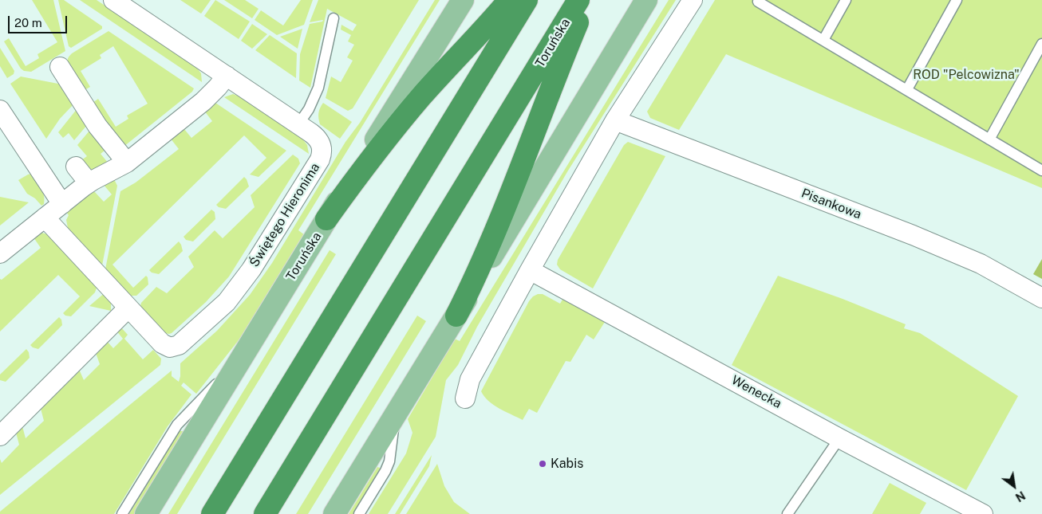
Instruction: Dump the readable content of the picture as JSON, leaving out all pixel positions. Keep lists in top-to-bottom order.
{
  "streets": {
    "highway": ["Toruńska"],
    "street": ["Pisankowa", "Świętego Hieronima", "Wenecka"]
  },
  "parks": ["ROD \"Pelcowizna\""],
  "places": ["Kabis"],
  "scale_bar": "20 m",
  "north": "bottom right"
}
